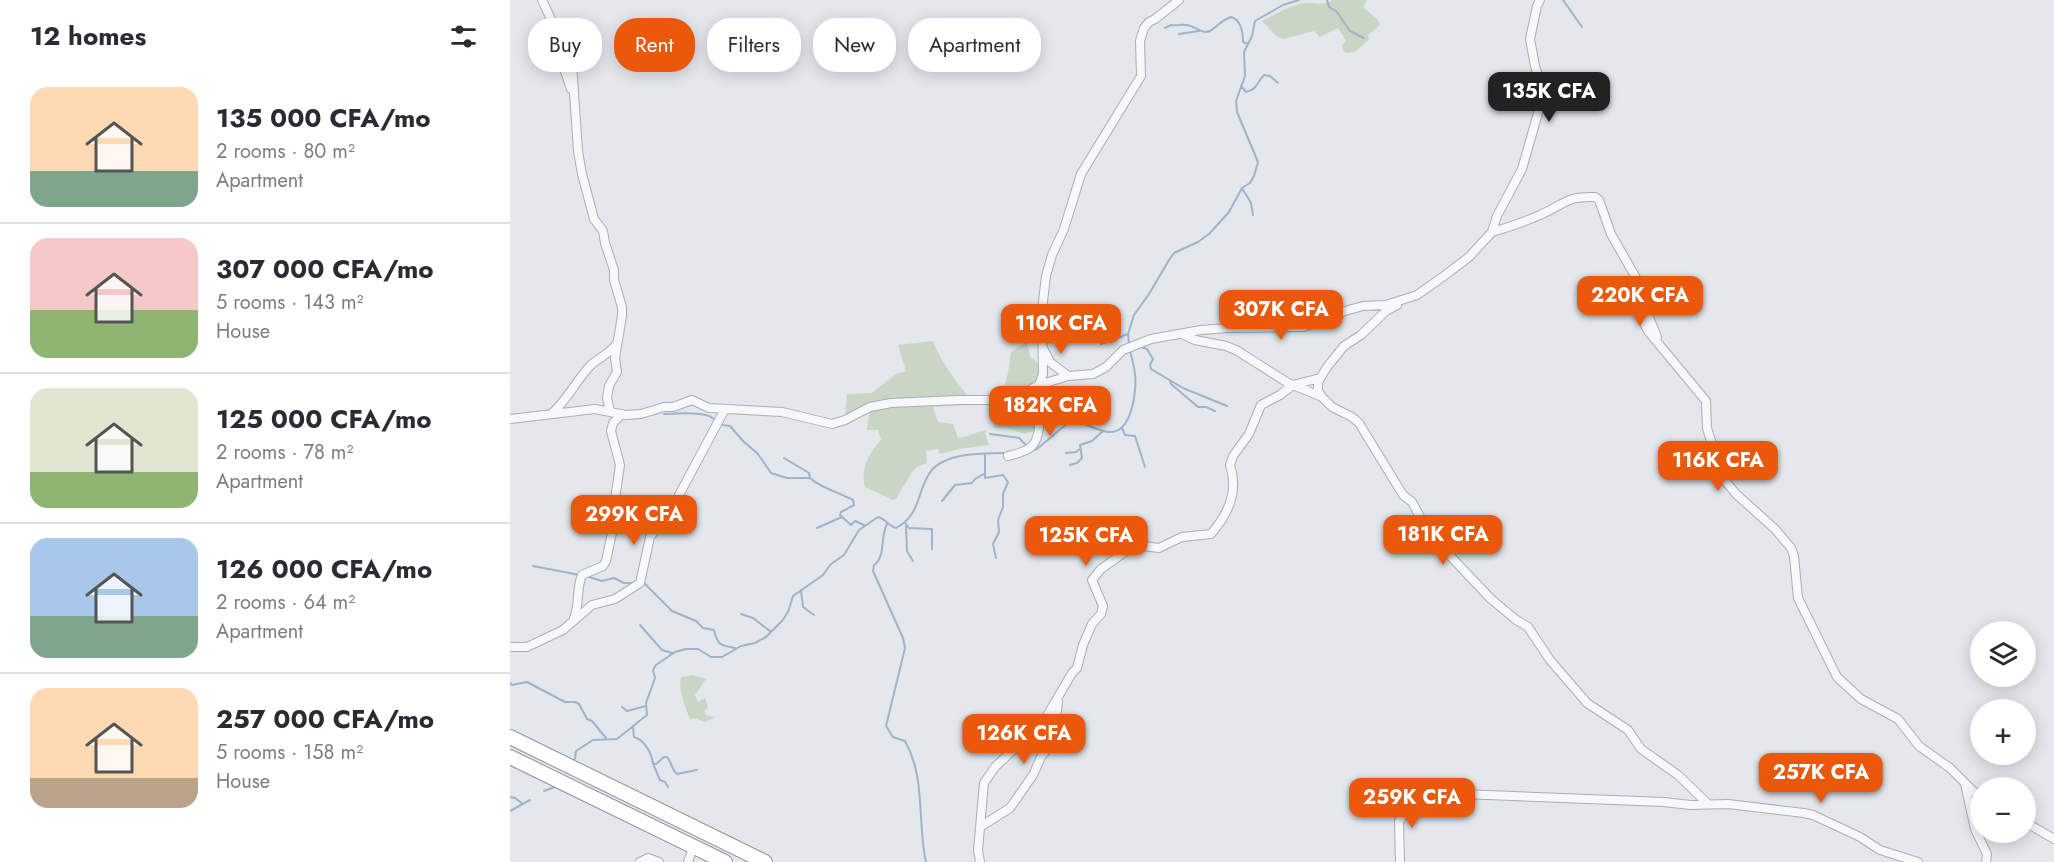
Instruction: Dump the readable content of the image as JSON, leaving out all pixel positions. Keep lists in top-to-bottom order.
{
  "page": {
    "heading": "12 homes",
    "chip": [
      "Buy",
      "Rent",
      "Filters",
      "New",
      "Apartment"
    ],
    "list": [
      {
        "name": "135 000 CFA/mo",
        "note": "2 rooms · 80 m² · Apartment"
      },
      {
        "name": "307 000 CFA/mo",
        "note": "5 rooms · 143 m² · House"
      },
      {
        "name": "125 000 CFA/mo",
        "note": "2 rooms · 78 m² · Apartment"
      },
      {
        "name": "126 000 CFA/mo",
        "note": "2 rooms · 64 m² · Apartment"
      },
      {
        "name": "257 000 CFA/mo",
        "note": "5 rooms · 158 m² · House"
      }
    ],
    "price": [
      "135K CFA",
      "220K CFA",
      "307K CFA",
      "110K CFA",
      "182K CFA",
      "116K CFA",
      "299K CFA",
      "181K CFA",
      "125K CFA",
      "126K CFA",
      "257K CFA",
      "259K CFA"
    ],
    "map_buttons": ["+", "−"]
  }
}
